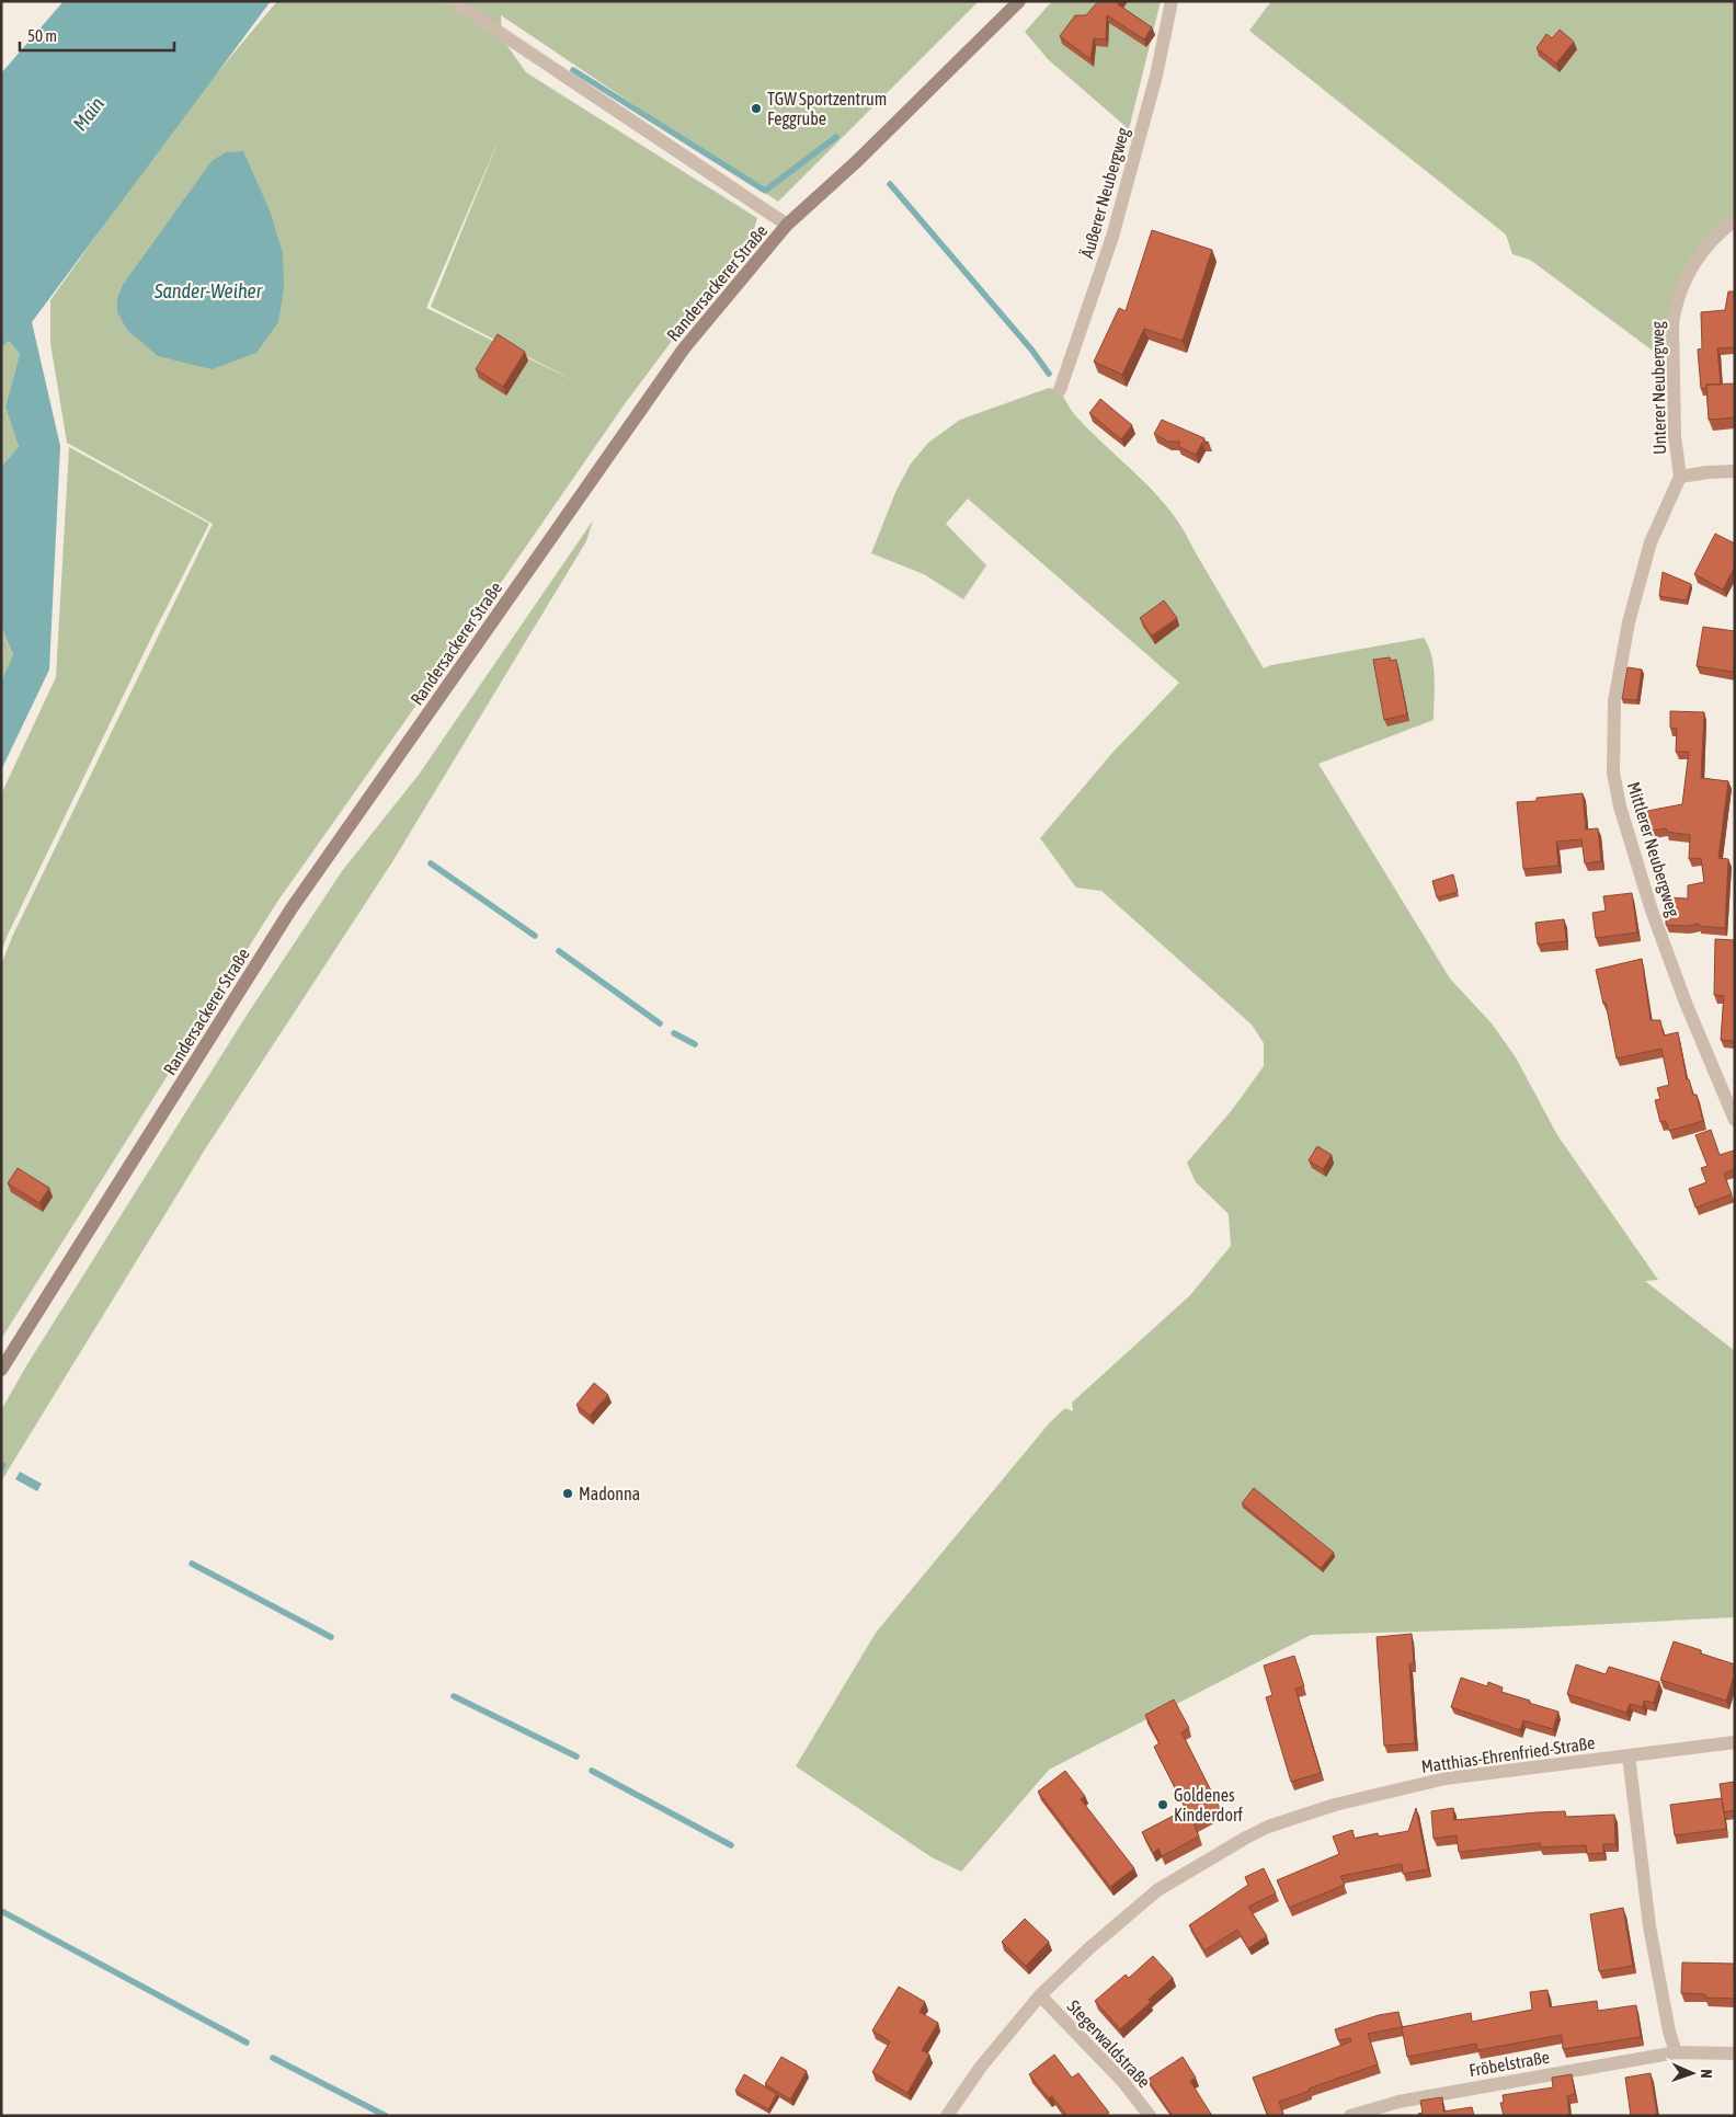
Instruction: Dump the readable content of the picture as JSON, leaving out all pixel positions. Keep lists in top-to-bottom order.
{
  "streets": {
    "main road": ["Randersackerer Straße"],
    "street": [
      "Äußerer Neubergweg",
      "Unterer Neubergweg",
      "Mittlerer Neubergweg",
      "Matthias-Ehrenfried-Straße",
      "Stegerwaldstraße",
      "Fröbelstraße"
    ]
  },
  "crossings": [
    ["Unterer Neubergweg", "Mittlerer Neubergweg"],
    ["Matthias-Ehrenfried-Straße", "Stegerwaldstraße"]
  ],
  "water": ["Main", "Sander-Weiher"],
  "places": ["TGW Sportzentrum Feggrube", "Madonna", "Goldenes Kinderdorf"],
  "scale_bar": "50 m",
  "north": "right"
}
